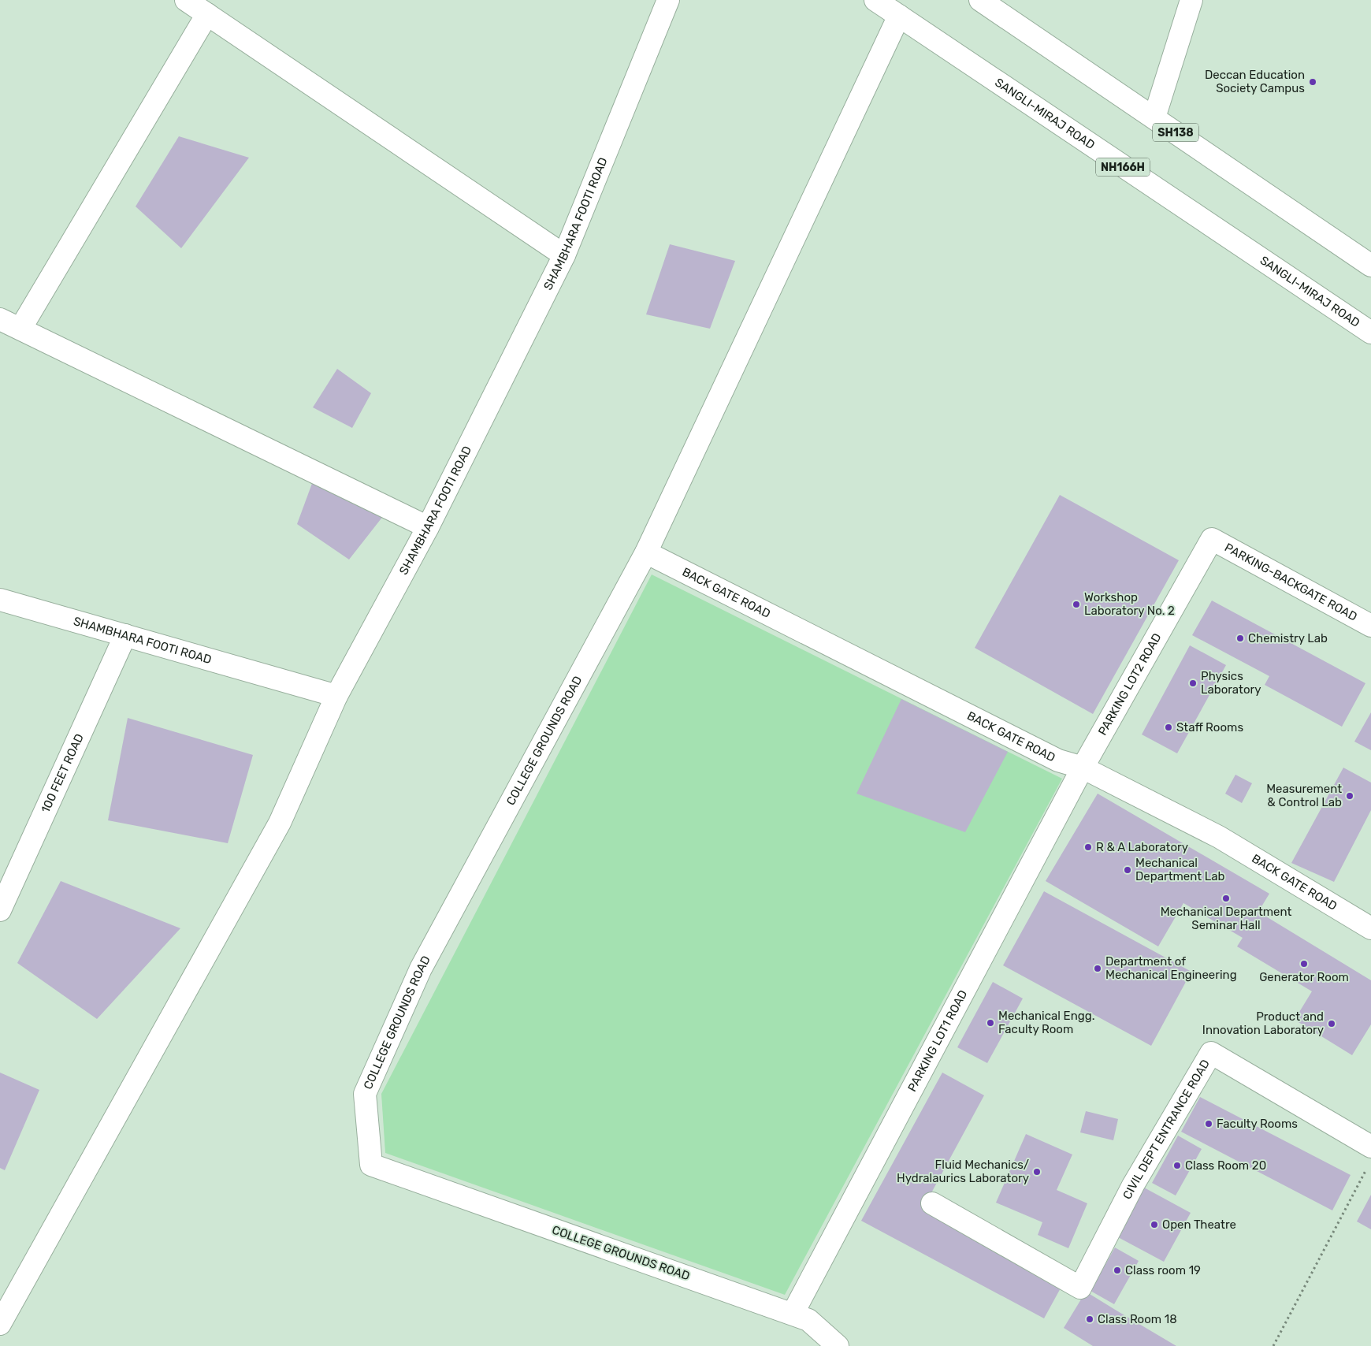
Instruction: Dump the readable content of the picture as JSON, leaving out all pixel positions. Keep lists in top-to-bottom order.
{
  "streets": {
    "main road": [
      "SANGLI-MIRAJ ROAD",
      "SH138",
      "NH166H",
      "SHAMBHARA FOOTI ROAD",
      "PARKING-BACKGATE ROAD",
      "BACK GATE ROAD",
      "PARKING LOT2 ROAD",
      "COLLEGE GROUNDS ROAD",
      "100 FEET ROAD",
      "PARKING LOT1 ROAD",
      "CIVIL DEPT ENTRANCE ROAD"
    ]
  },
  "crossings": [
    ["SHAMBHARA FOOTI ROAD", "100 FEET ROAD"],
    ["PARKING-BACKGATE ROAD", "PARKING LOT2 ROAD"],
    ["BACK GATE ROAD", "PARKING LOT2 ROAD"],
    ["BACK GATE ROAD", "COLLEGE GROUNDS ROAD"],
    ["BACK GATE ROAD", "PARKING LOT1 ROAD"],
    ["PARKING LOT2 ROAD", "PARKING LOT1 ROAD"],
    ["COLLEGE GROUNDS ROAD", "PARKING LOT1 ROAD"]
  ],
  "places": [
    "Deccan Education Society Campus",
    "Workshop Laboratory No. 2",
    "Chemistry Lab",
    "Physics Laboratory",
    "Staff Rooms",
    "Measurement & Control Lab",
    "R & A Laboratory",
    "Mechanical Department Lab",
    "Mechanical Department Seminar Hall",
    "Generator Room",
    "Department of Mechanical Engineering",
    "Mechanical Engg. Faculty Room",
    "Product and Innovation Laboratory",
    "Faculty Rooms",
    "Class Room 20",
    "Fluid Mechanics/ Hydralaurics Laboratory",
    "Open Theatre",
    "Class room 19",
    "Class Room 18"
  ]
}
